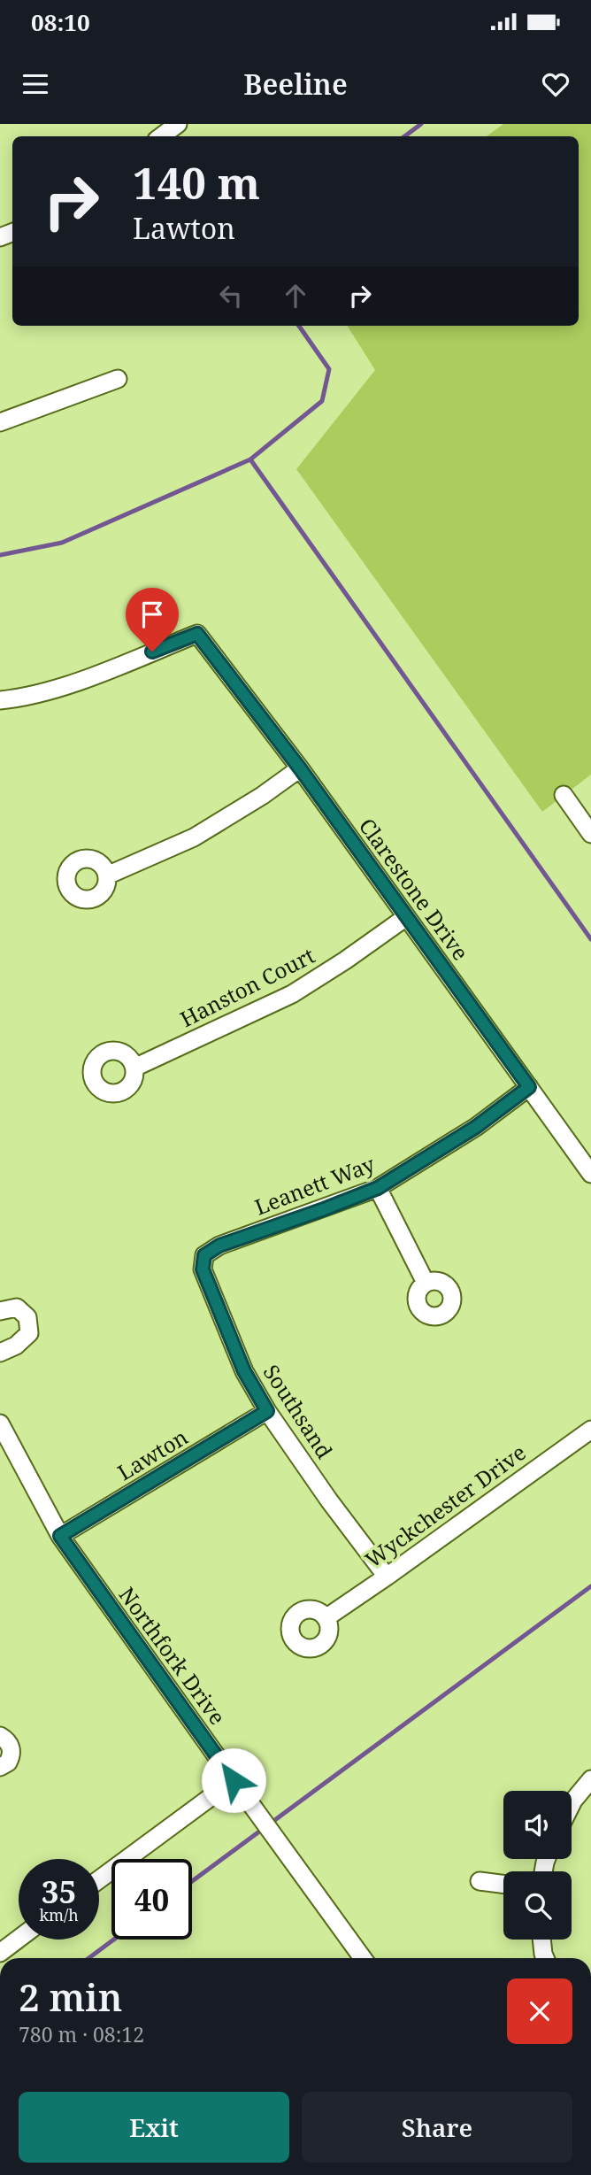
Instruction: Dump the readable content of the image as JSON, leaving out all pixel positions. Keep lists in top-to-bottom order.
{
  "streets": {
    "street": [
      "Clarestone Drive",
      "Hanston Court",
      "Leanett Way",
      "Southsand",
      "Lawton",
      "Wyckchester Drive",
      "Northfork Drive"
    ]
  },
  "crossings": [
    ["Clarestone Drive", "Hanston Court"],
    ["Clarestone Drive", "Leanett Way"],
    ["Leanett Way", "Southsand"],
    ["Southsand", "Lawton"],
    ["Southsand", "Wyckchester Drive"],
    ["Lawton", "Northfork Drive"]
  ],
  "page": {
    "status": "08:10",
    "header": "Beeline",
    "turn": ["140 m", "Lawton"],
    "speed": "35 km/h",
    "limit": "40",
    "heading": ["2 min", "780 m · 08:12"],
    "buttons": ["Exit", "Share"]
  }
}
